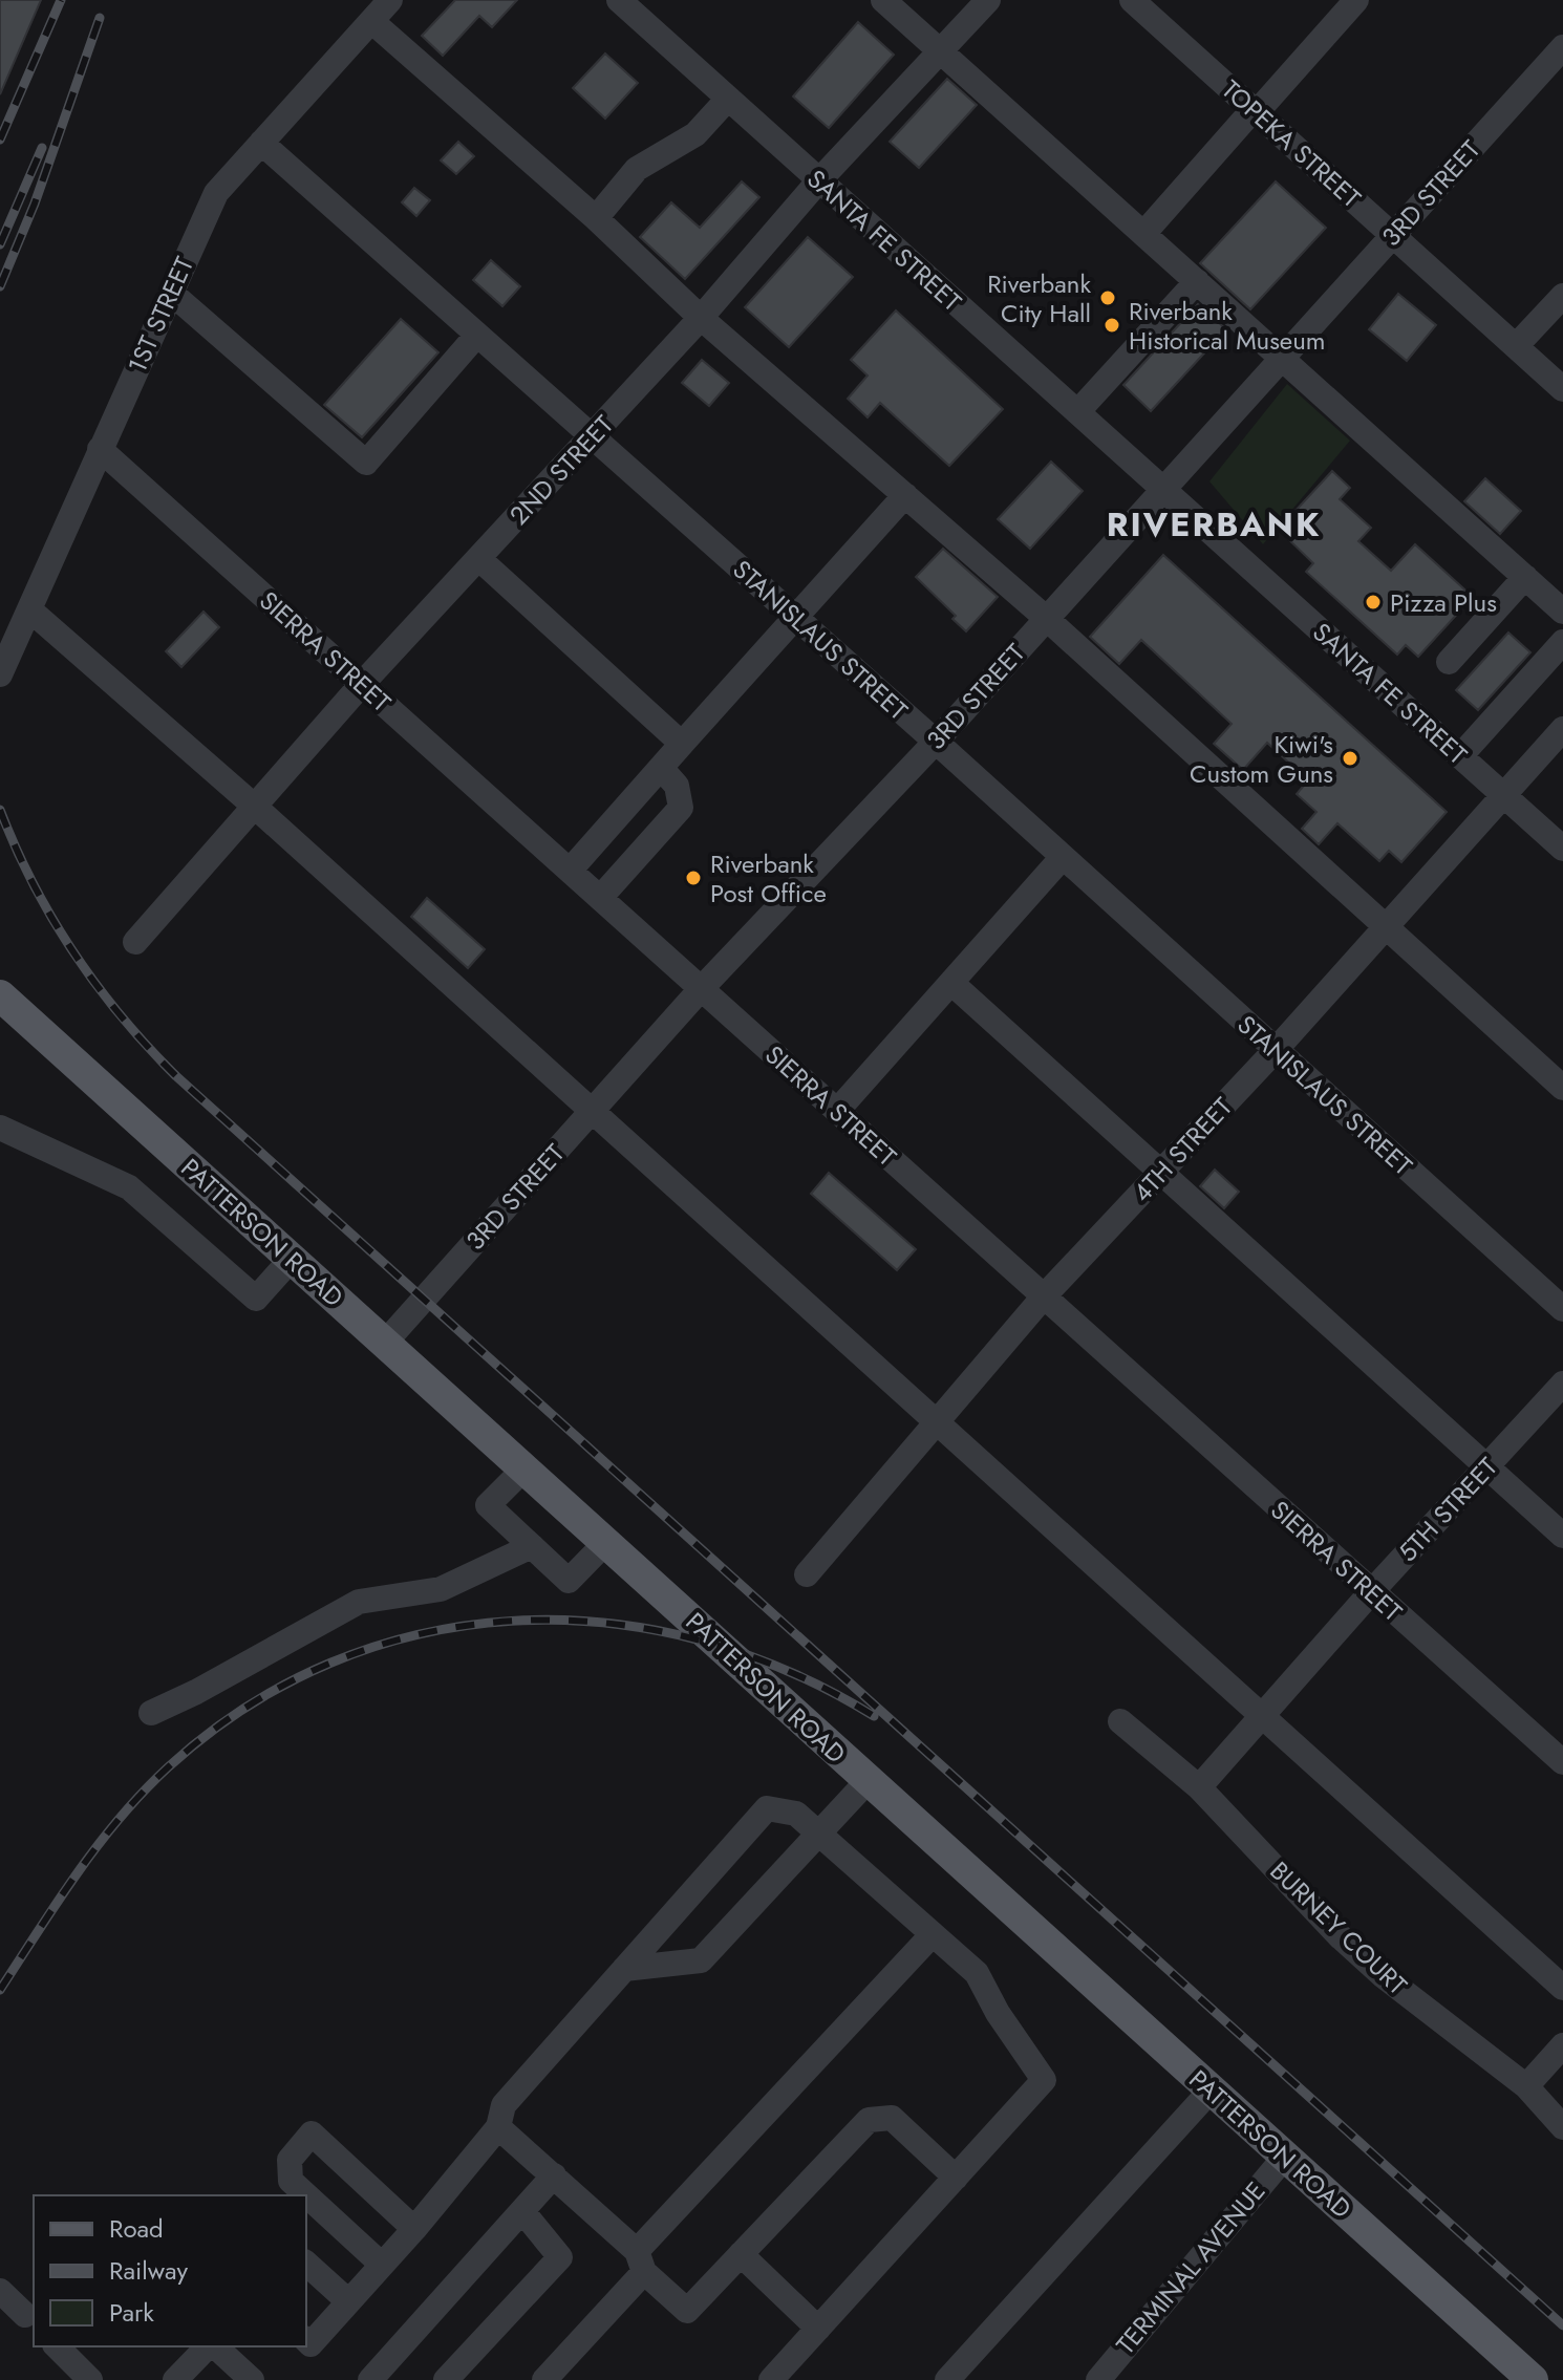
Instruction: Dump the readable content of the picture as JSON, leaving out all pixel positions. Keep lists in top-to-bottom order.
{
  "streets": {
    "main road": ["PATTERSON ROAD"],
    "street": [
      "TOPEKA STREET",
      "3RD STREET",
      "SANTA FE STREET",
      "1ST STREET",
      "2ND STREET",
      "STANISLAUS STREET",
      "SIERRA STREET",
      "4TH STREET",
      "5TH STREET",
      "BURNEY COURT",
      "TERMINAL AVENUE"
    ]
  },
  "crossings": [
    ["TOPEKA STREET", "3RD STREET"],
    ["3RD STREET", "SANTA FE STREET"],
    ["3RD STREET", "STANISLAUS STREET"],
    ["3RD STREET", "SIERRA STREET"],
    ["3RD STREET", "PATTERSON ROAD"],
    ["SANTA FE STREET", "2ND STREET"],
    ["SANTA FE STREET", "4TH STREET"],
    ["1ST STREET", "STANISLAUS STREET"],
    ["1ST STREET", "SIERRA STREET"],
    ["2ND STREET", "STANISLAUS STREET"],
    ["2ND STREET", "SIERRA STREET"],
    ["STANISLAUS STREET", "4TH STREET"],
    ["SIERRA STREET", "4TH STREET"],
    ["SIERRA STREET", "5TH STREET"],
    ["PATTERSON ROAD", "TERMINAL AVENUE"],
    ["5TH STREET", "BURNEY COURT"]
  ],
  "districts": ["RIVERBANK"],
  "places": [
    "Riverbank City Hall",
    "Riverbank Historical Museum",
    "Pizza Plus",
    "Kiwi's Custom Guns",
    "Riverbank Post Office"
  ],
  "legend": ["Road", "Railway", "Park"]
}
